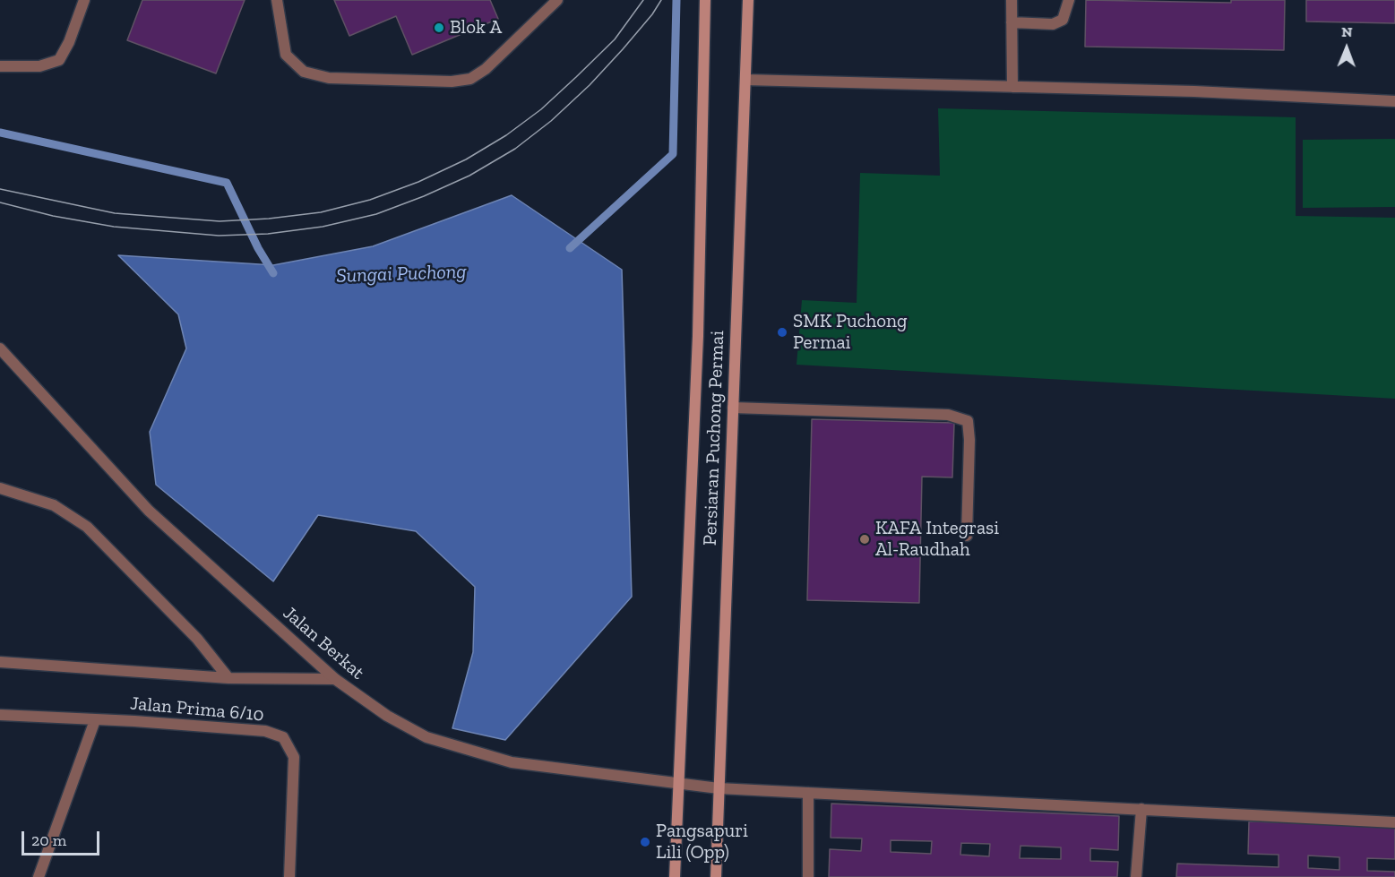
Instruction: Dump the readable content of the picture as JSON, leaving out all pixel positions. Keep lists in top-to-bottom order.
{
  "streets": {
    "main road": ["Persiaran Puchong Permai"],
    "street": ["Jalan Berkat", "Jalan Prima 6/10"]
  },
  "crossings": [
    ["Persiaran Puchong Permai", "Jalan Berkat"]
  ],
  "water": ["Sungai Puchong"],
  "places": [
    "Blok A",
    "SMK Puchong Permai",
    "KAFA Integrasi Al-Raudhah",
    "Pangsapuri Lili (Opp)"
  ],
  "scale_bar": "20 m",
  "north": "top"
}
